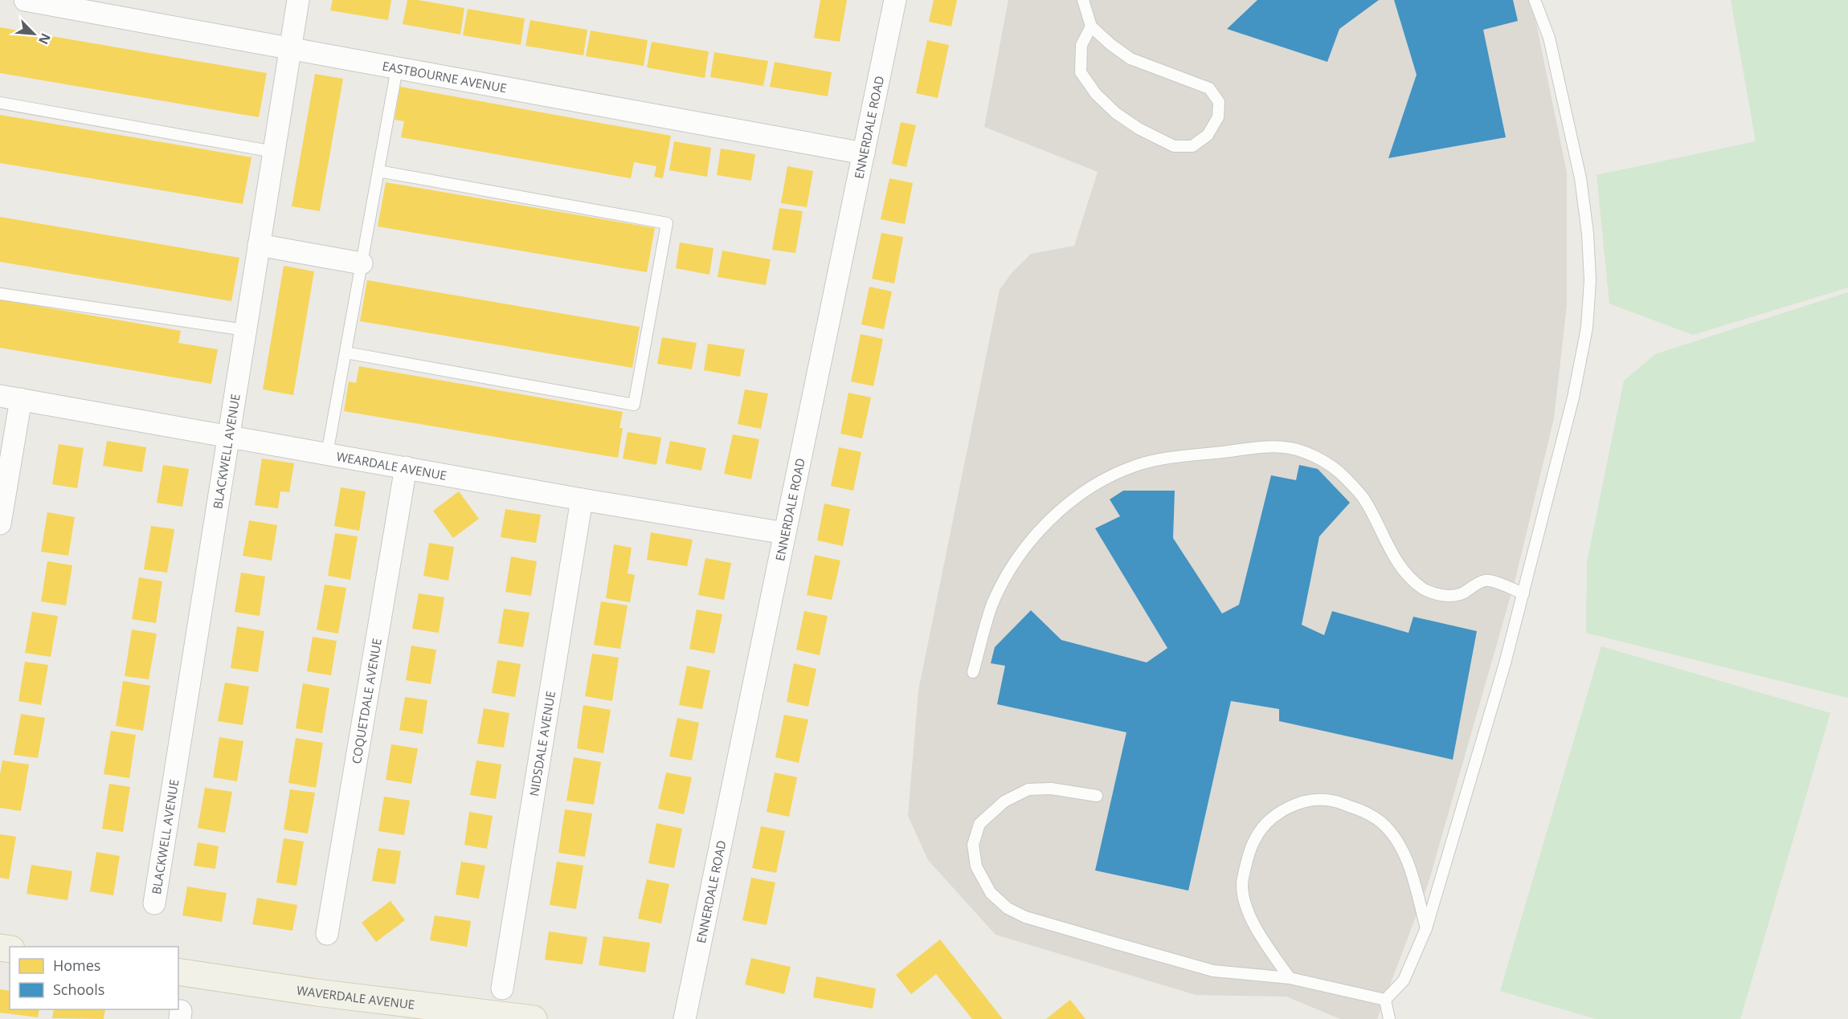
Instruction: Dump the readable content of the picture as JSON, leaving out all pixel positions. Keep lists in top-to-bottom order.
{
  "streets": {
    "main road": ["WAVERDALE AVENUE"],
    "street": [
      "EASTBOURNE AVENUE",
      "ENNERDALE ROAD",
      "BLACKWELL AVENUE",
      "WEARDALE AVENUE",
      "COQUETDALE AVENUE",
      "NIDSDALE AVENUE"
    ]
  },
  "crossings": [
    ["EASTBOURNE AVENUE", "ENNERDALE ROAD"],
    ["EASTBOURNE AVENUE", "BLACKWELL AVENUE"],
    ["ENNERDALE ROAD", "WEARDALE AVENUE"],
    ["BLACKWELL AVENUE", "WEARDALE AVENUE"],
    ["WEARDALE AVENUE", "COQUETDALE AVENUE"],
    ["WEARDALE AVENUE", "NIDSDALE AVENUE"]
  ],
  "legend": ["Homes", "Schools"],
  "north": "bottom right"
}
